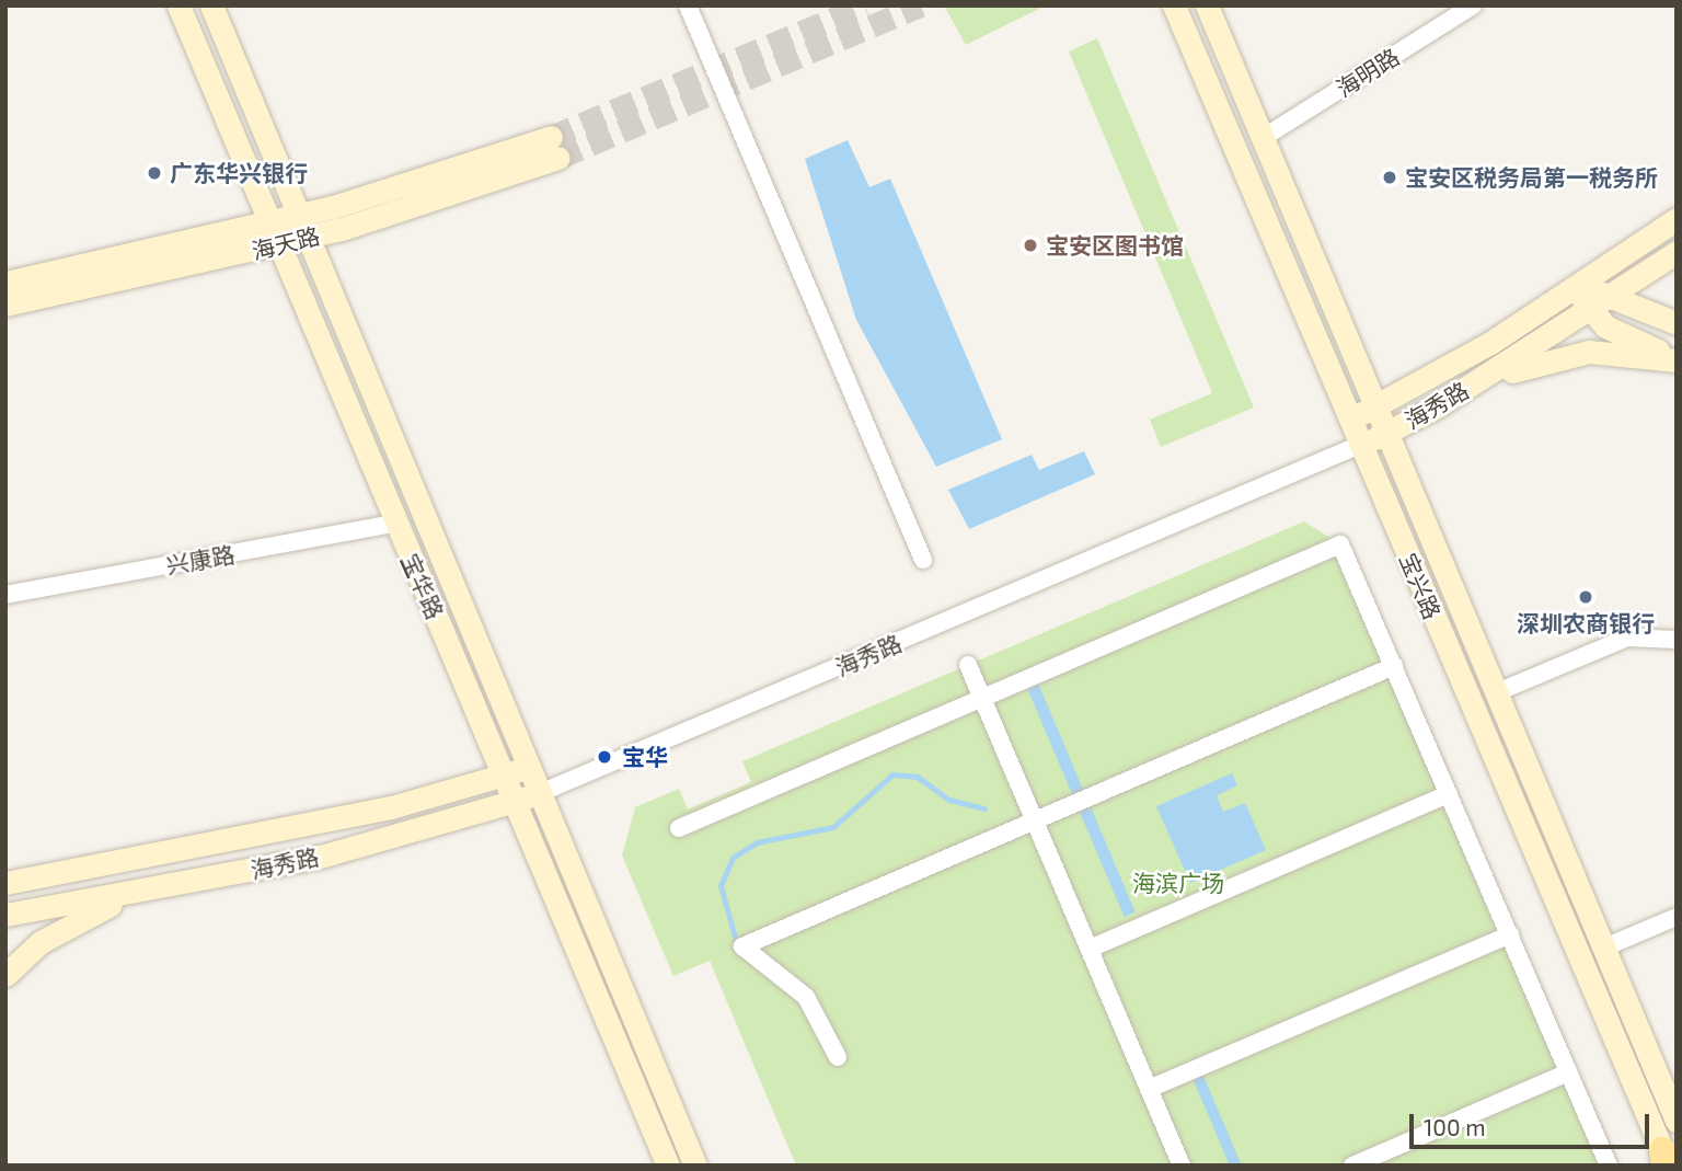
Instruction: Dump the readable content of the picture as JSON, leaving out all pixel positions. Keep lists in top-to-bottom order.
{
  "streets": {
    "main road": [
      "海天路",
      "海秀路",
      "宝华路",
      "宝兴路"
    ],
    "street": ["海明路", "兴康路"]
  },
  "crossings": [
    ["海明路", "宝兴路"],
    ["海天路", "宝华路"],
    ["海秀路", "宝华路"],
    ["海秀路", "宝兴路"],
    ["兴康路", "宝华路"]
  ],
  "parks": ["海滨广场"],
  "places": [
    "广东华兴银行",
    "宝安区税务局第一税务所",
    "宝安区图书馆",
    "深圳农商银行",
    "宝华"
  ],
  "scale_bar": "100 m"
}
